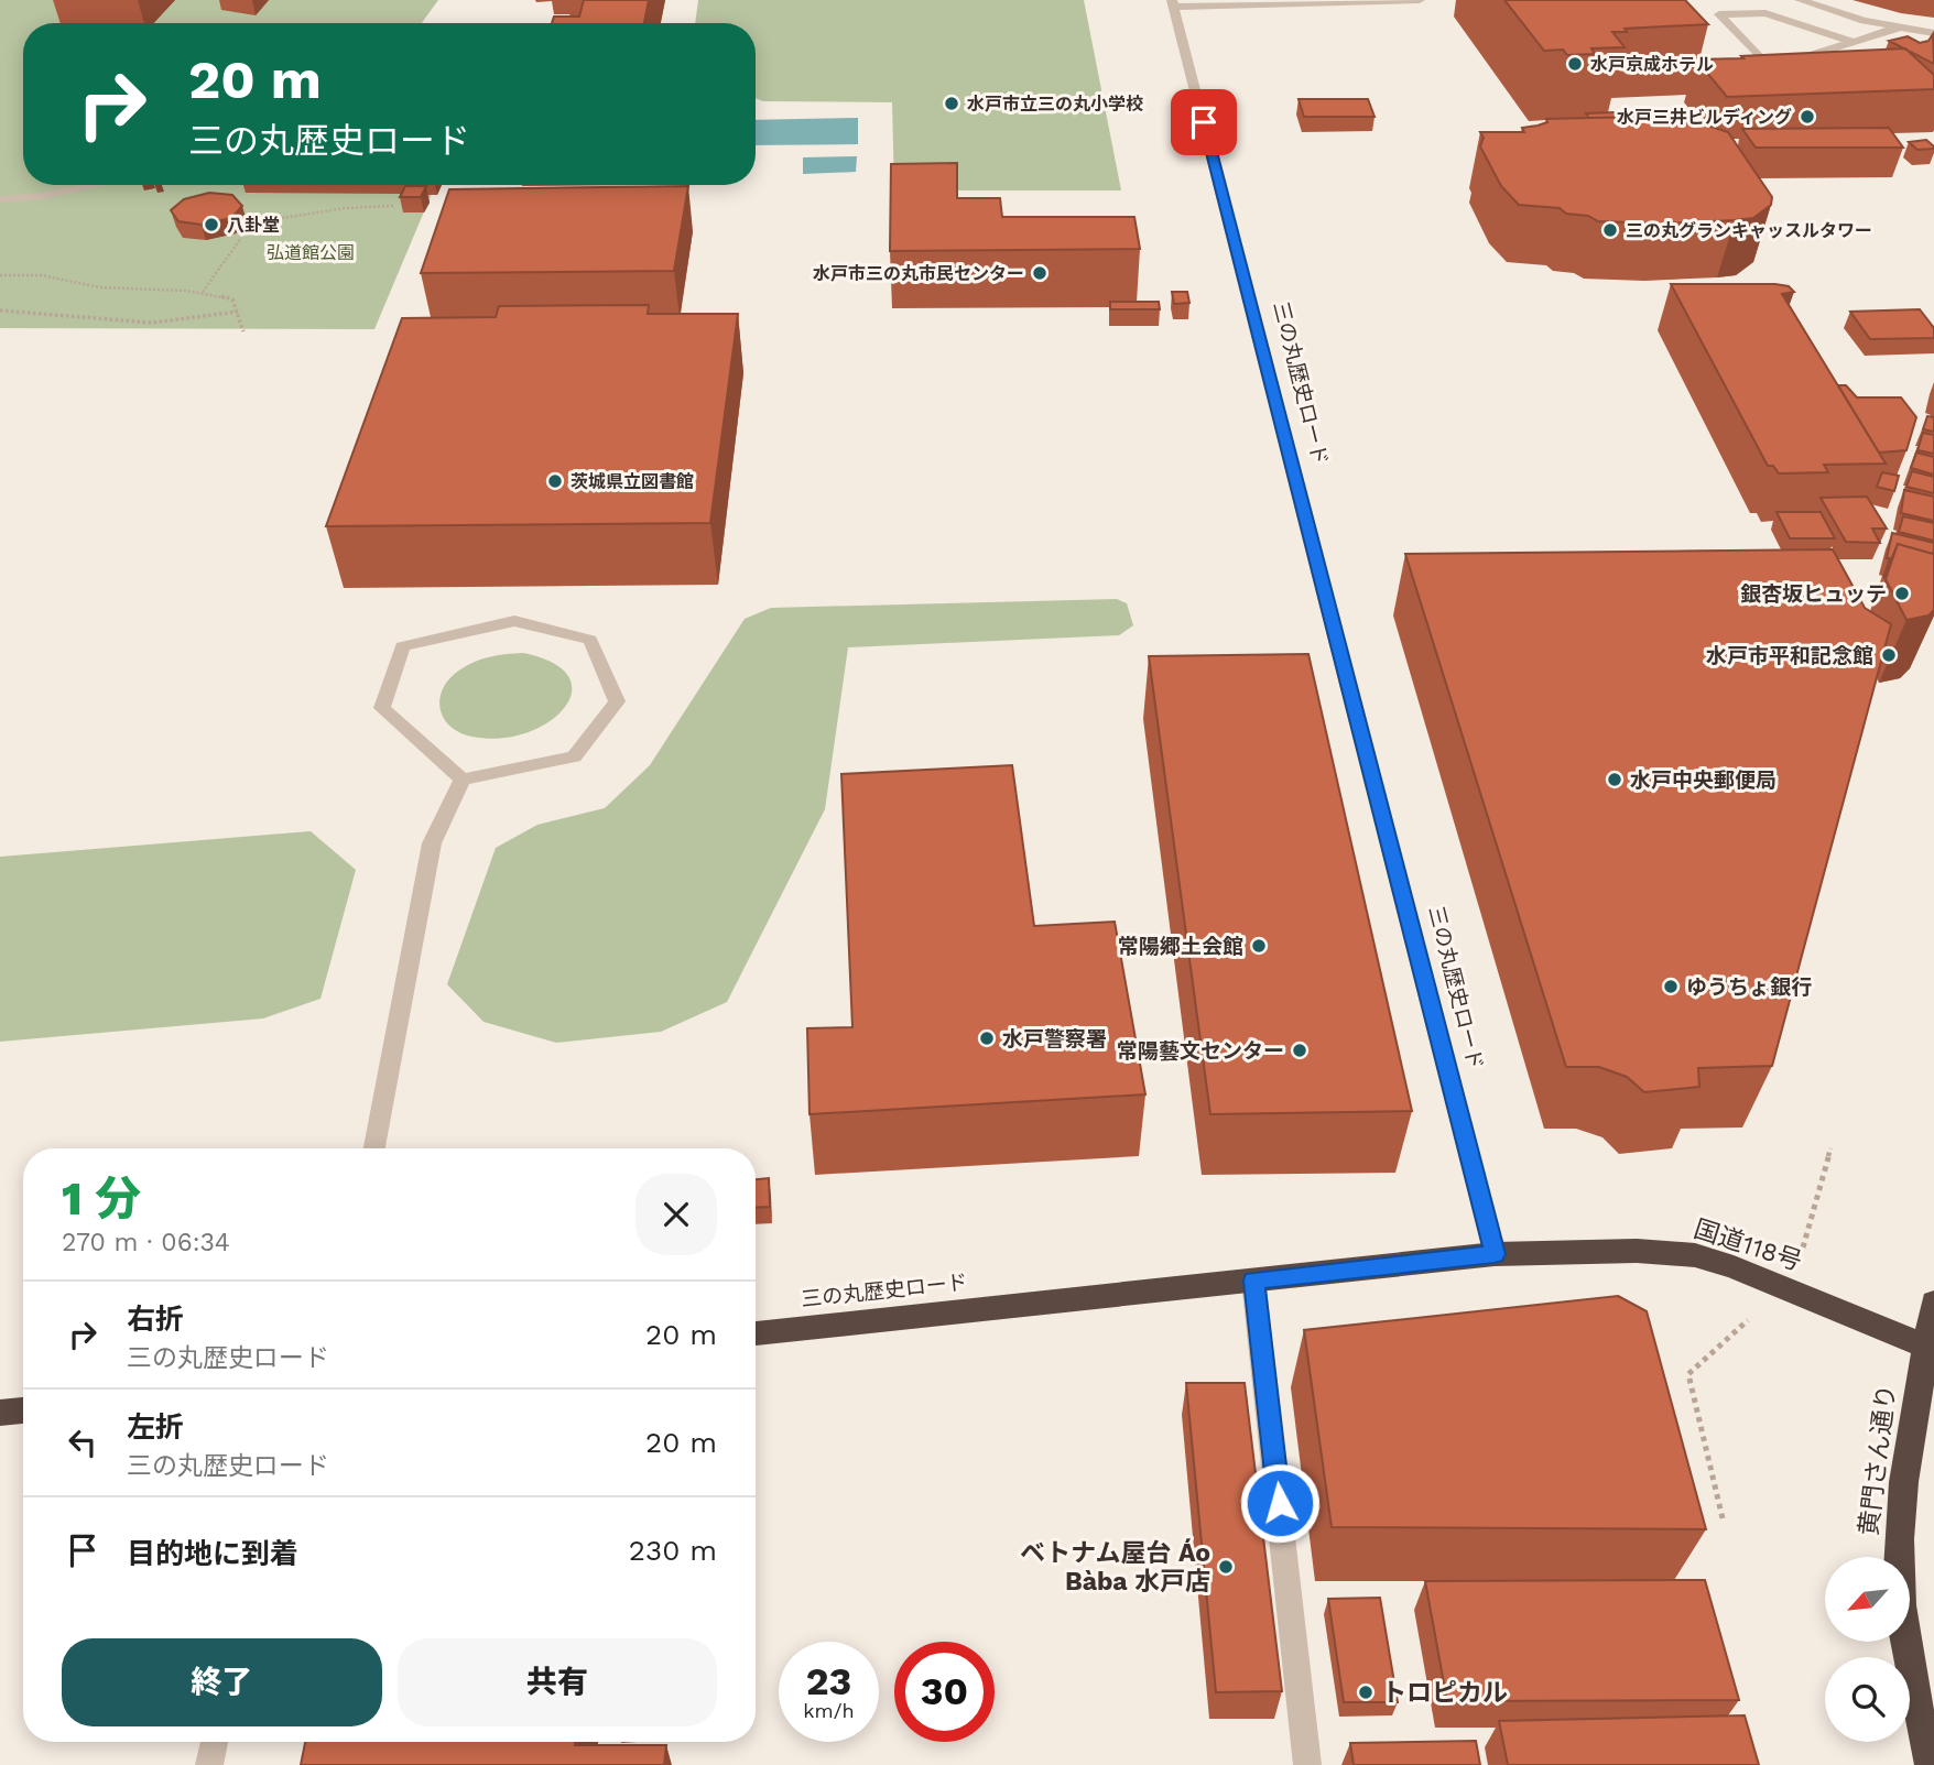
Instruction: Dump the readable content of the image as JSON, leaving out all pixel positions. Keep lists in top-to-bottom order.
{
  "streets": {
    "highway": ["三の丸歴史ロード", "国道118号", "黄門さん通り"]
  },
  "crossings": [
    ["三の丸歴史ロード", "国道118号"],
    ["国道118号", "黄門さん通り"]
  ],
  "parks": ["弘道館公園"],
  "places": [
    "水戸京成ホテル",
    "水戸市立三の丸小学校",
    "水戸三井ビルディング",
    "八卦堂",
    "三の丸グランキャッスルタワー",
    "水戸市三の丸市民センター",
    "茨城県立図書館",
    "銀杏坂ヒュッテ",
    "水戸市平和記念館",
    "水戸中央郵便局",
    "常陽郷土会館",
    "ゆうちょ銀行",
    "水戸警察署",
    "常陽藝文センター",
    "ベトナム屋台 Áo Bàba 水戸店",
    "トロピカル"
  ],
  "north": "bottom left",
  "page": {
    "turn": ["20 m", "三の丸歴史ロード"],
    "heading": ["1 分", "270 m · 06:34"],
    "list": [
      {
        "name": "右折",
        "note": "三の丸歴史ロード",
        "value": "20 m"
      },
      {
        "name": "左折",
        "note": "三の丸歴史ロード",
        "value": "20 m"
      },
      {
        "name": "目的地に到着",
        "value": "230 m"
      }
    ],
    "buttons": ["終了", "共有"],
    "speed": "23 km/h",
    "limit": "30"
  }
}
